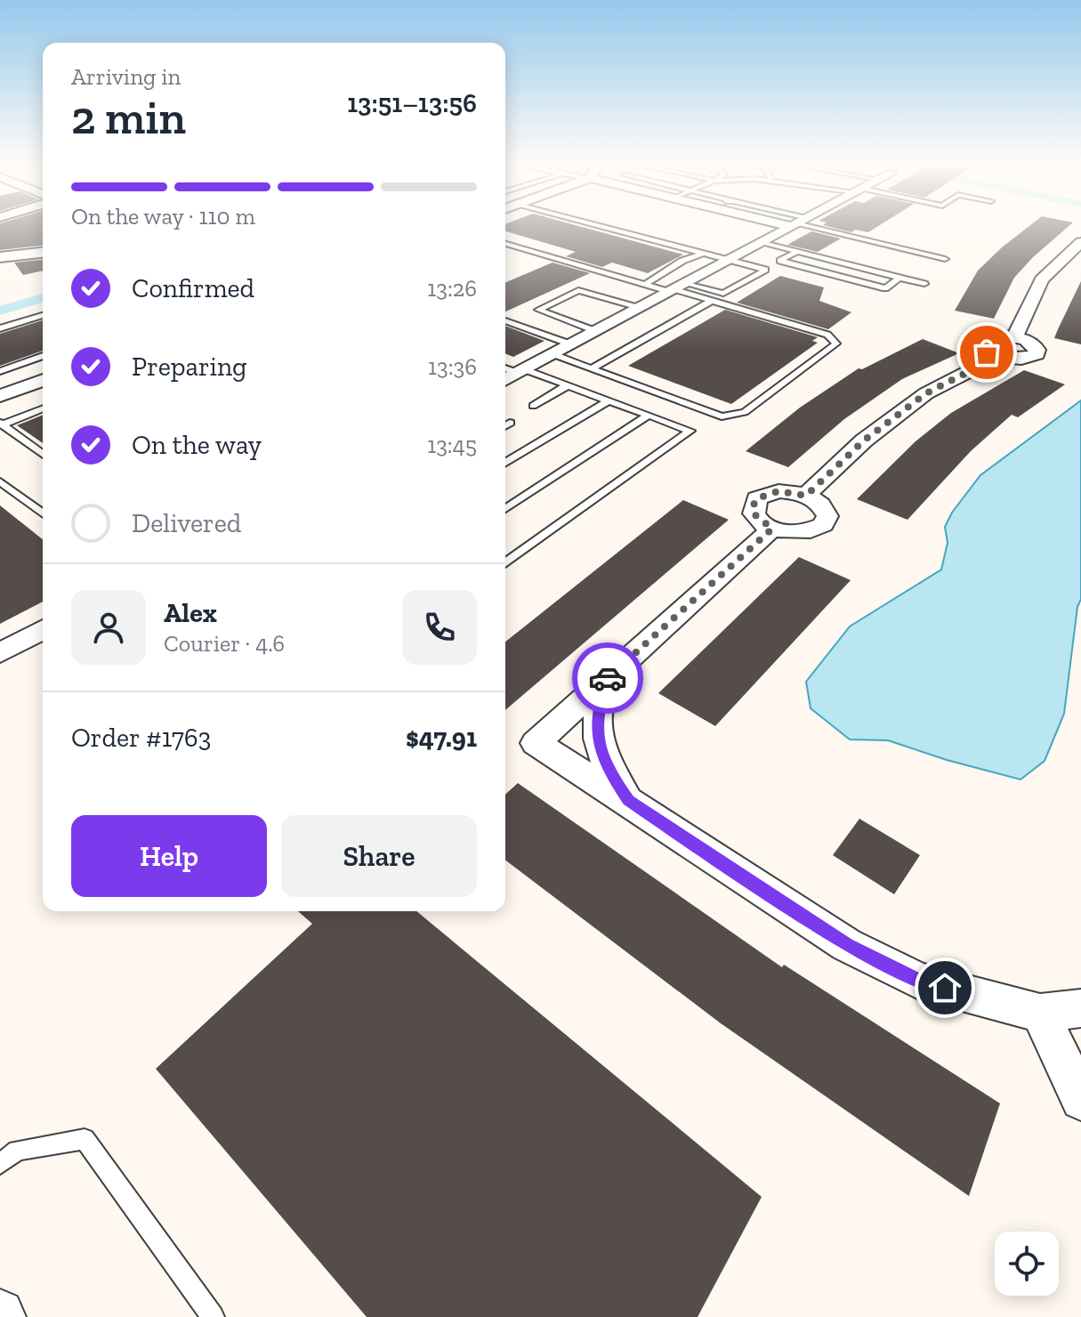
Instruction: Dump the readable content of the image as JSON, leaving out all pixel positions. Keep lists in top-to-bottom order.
{
  "page": {
    "heading": ["2 min", "Arriving in", "13:51–13:56"],
    "panel": [
      "Alex",
      "Courier · 4.6",
      "Order #1763",
      "$47.91"
    ],
    "bar": "On the way · 110 m",
    "list": [
      ["Confirmed", "13:26"],
      ["Preparing", "13:36"],
      ["On the way", "13:45"],
      "Delivered"
    ],
    "buttons": ["Help", "Share"]
  }
}
